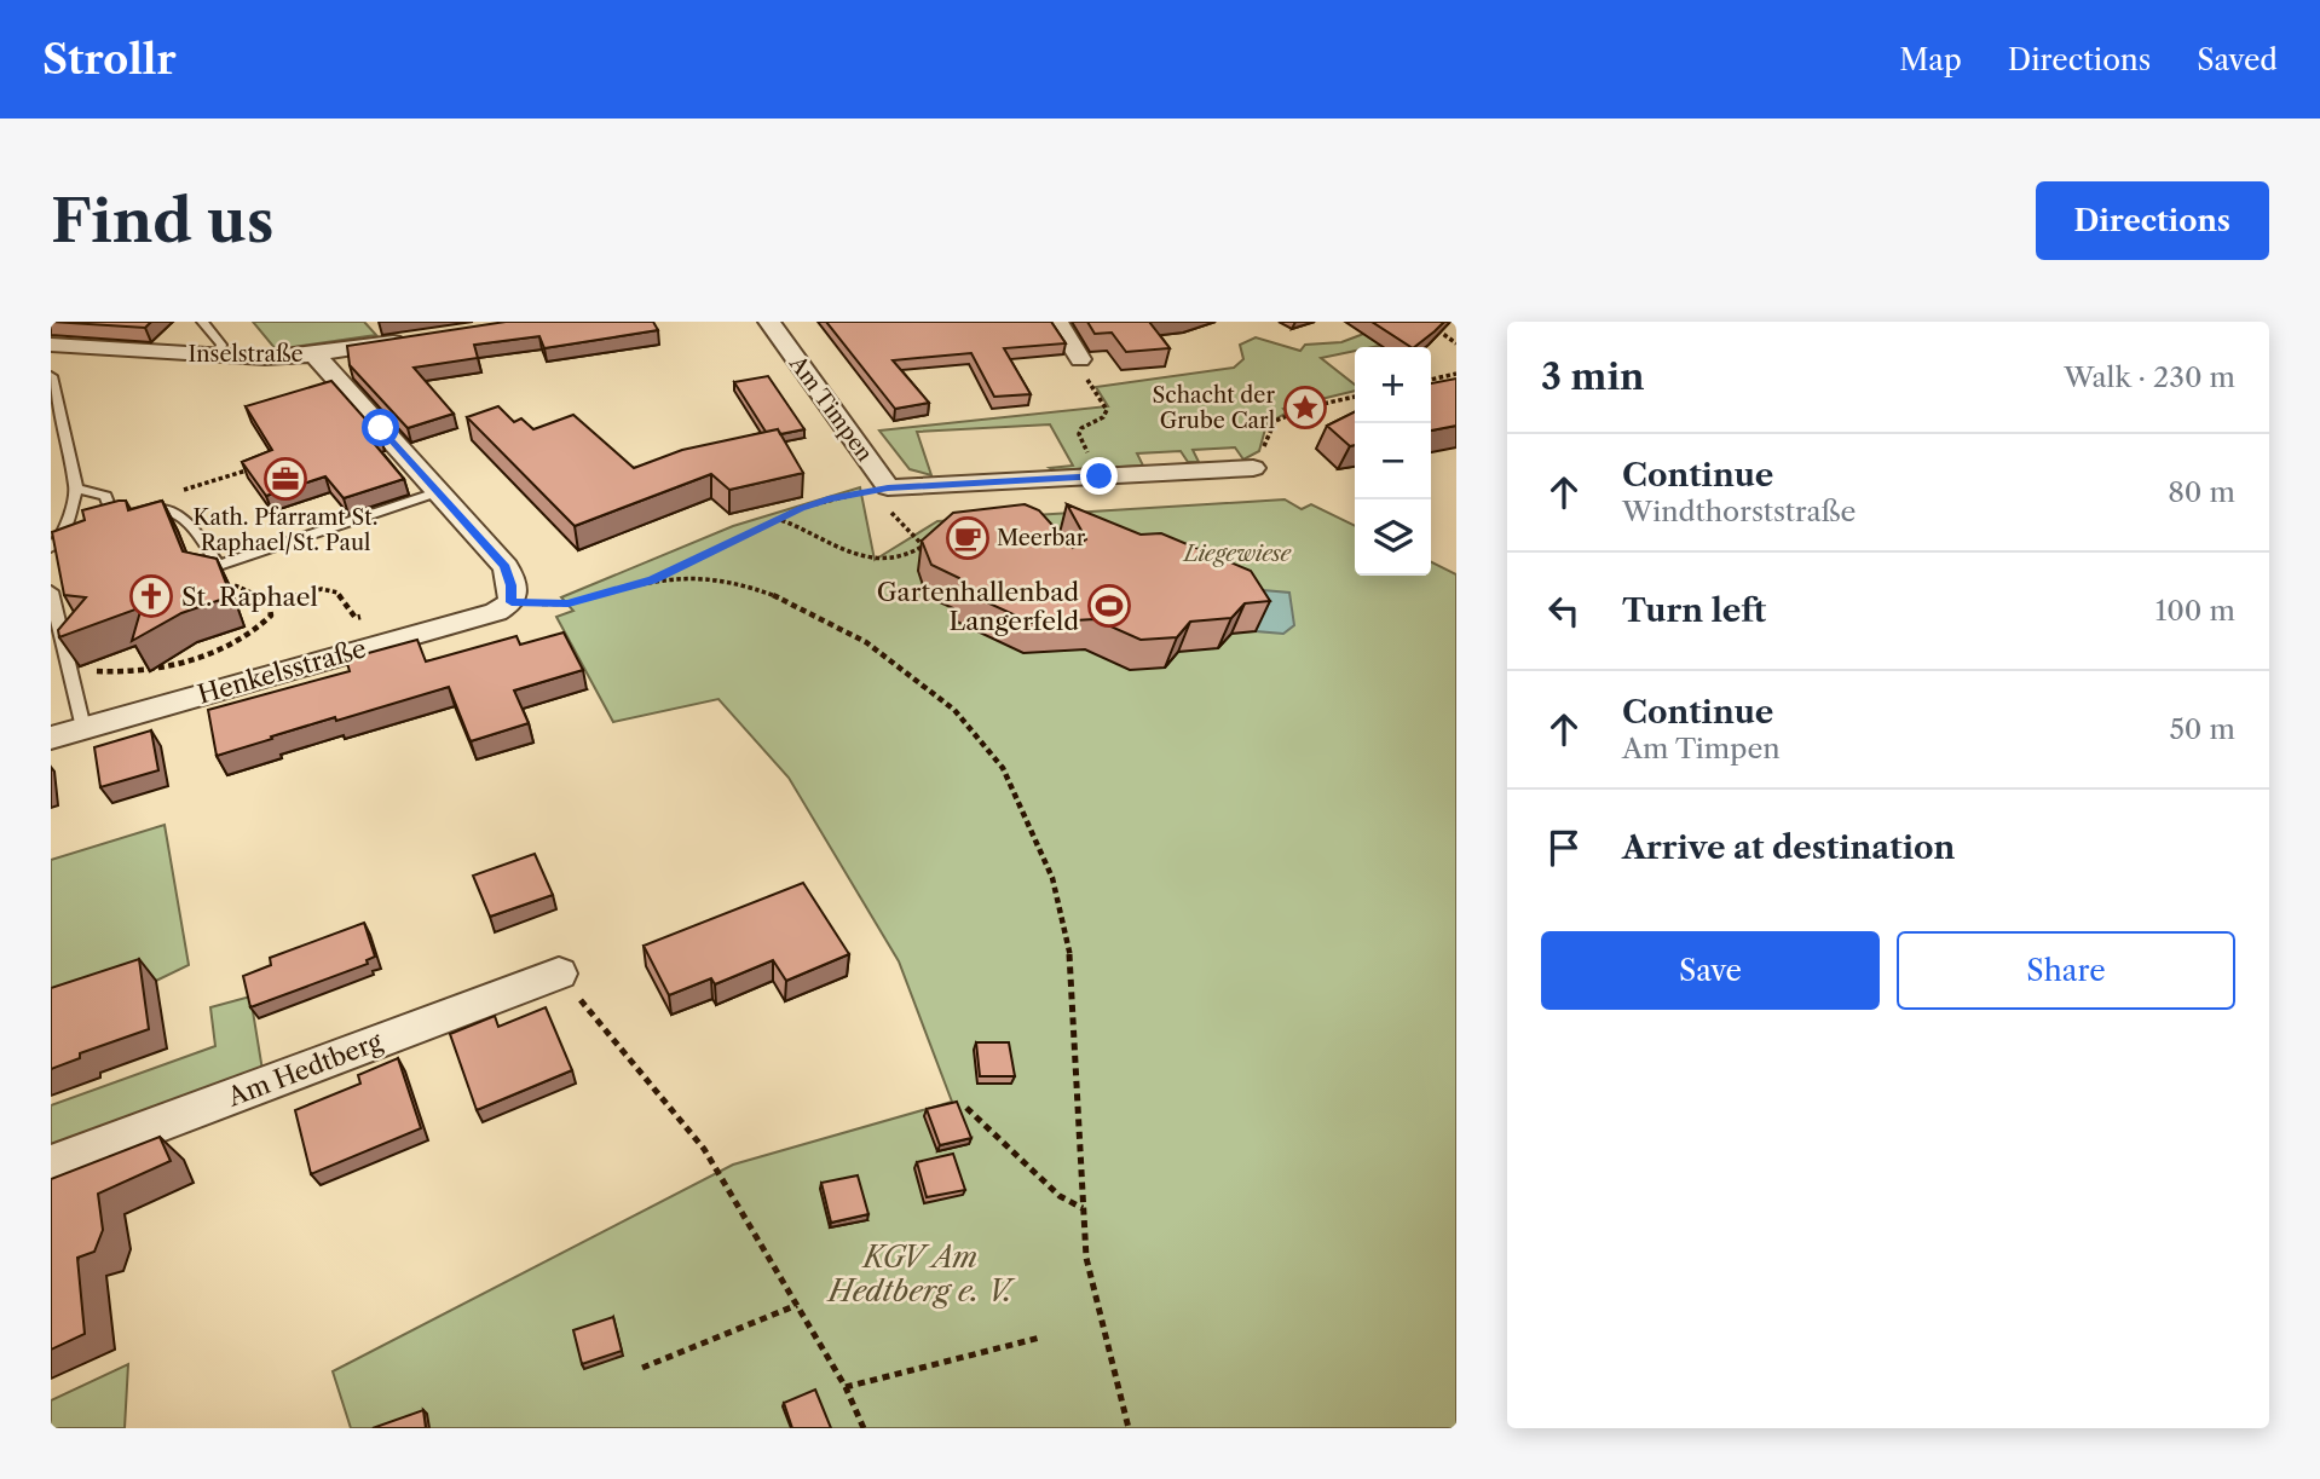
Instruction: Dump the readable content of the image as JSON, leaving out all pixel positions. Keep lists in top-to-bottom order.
{
  "streets": {
    "street": [
      "Inselstraße",
      "Am Timpen",
      "Henkelsstraße",
      "Am Hedtberg"
    ]
  },
  "parks": ["Liegewiese", "KGV Am Hedtberg e. V."],
  "places": {
    "place": ["Schacht der Grube Carl"],
    "office": ["Kath. Pfarramt St. Raphael/St. Paul"],
    "cafe": ["Meerbar"],
    "church": ["St. Raphael"],
    "sports": ["Gartenhallenbad Langerfeld"]
  },
  "page": {
    "header": "Strollr",
    "nav": ["Map", "Directions", "Saved"],
    "buttons": [
      "Directions",
      ["Save", "Share"]
    ],
    "title": "Find us",
    "heading": ["3 min", "Walk · 230 m"],
    "map_buttons": ["+", "−"],
    "list": [
      ["Continue", "Windthorststraße", "80 m"],
      ["Turn left", "100 m"],
      ["Continue", "Am Timpen", "50 m"],
      "Arrive at destination"
    ]
  }
}
